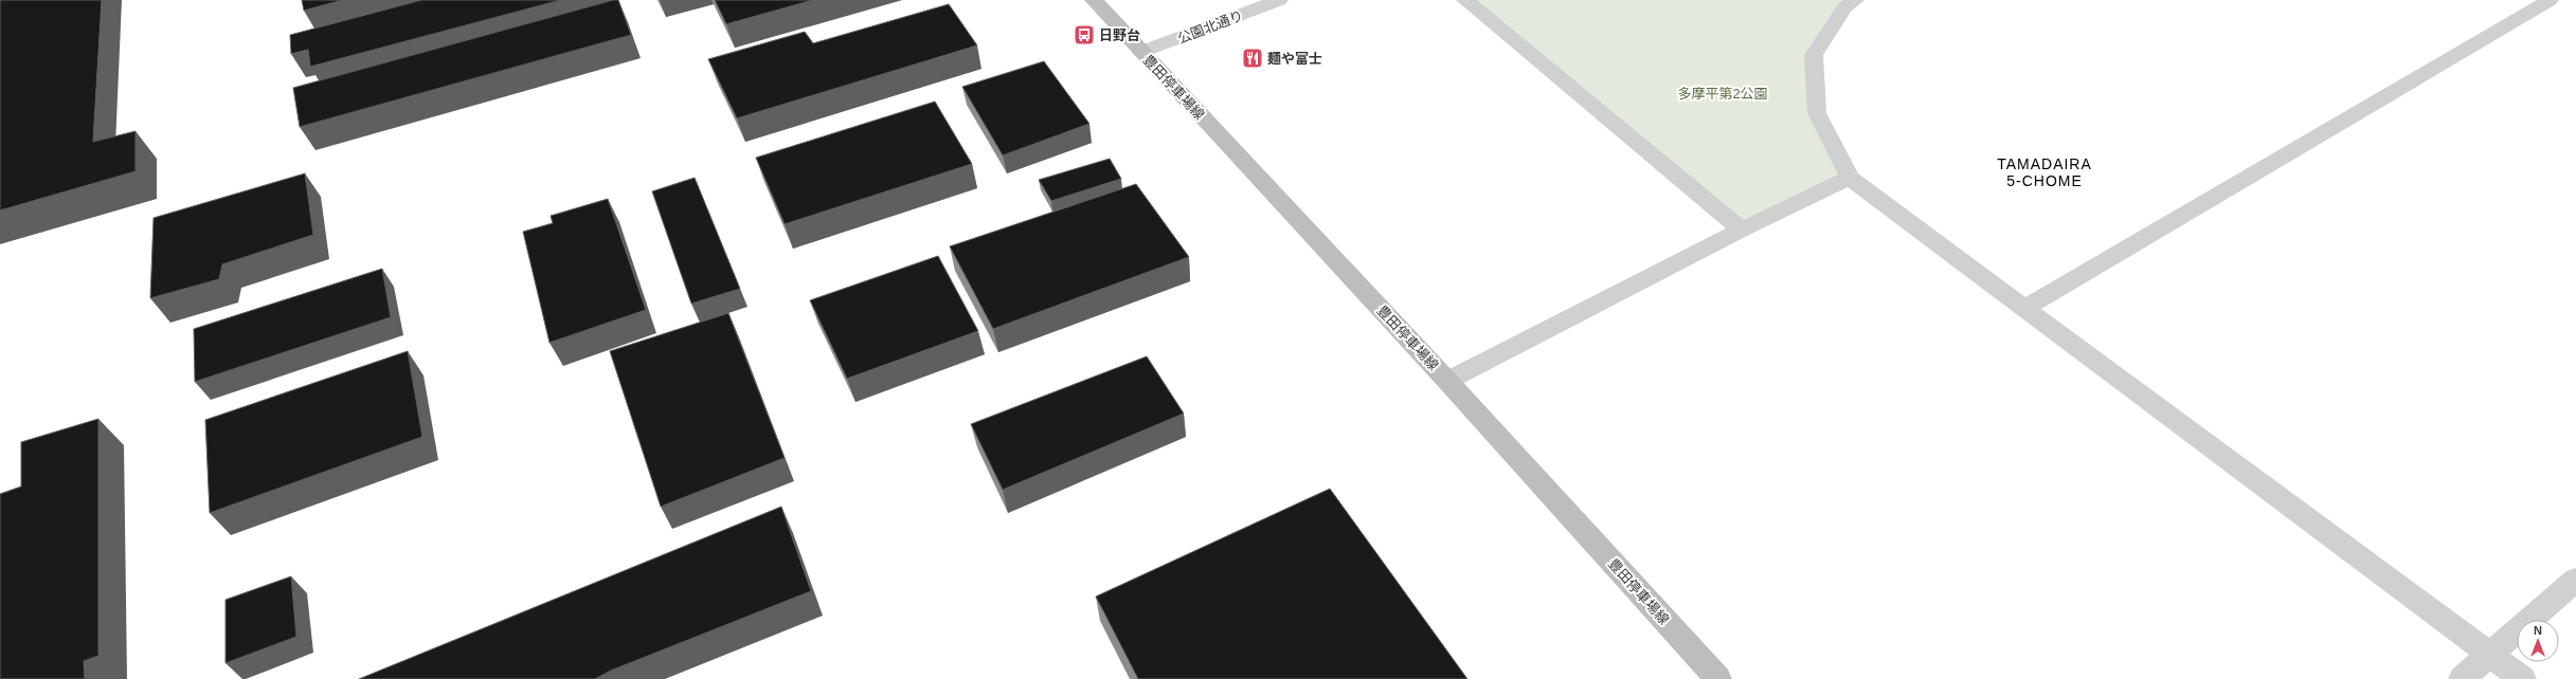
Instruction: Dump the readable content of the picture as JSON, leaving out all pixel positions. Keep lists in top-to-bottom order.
{
  "streets": {
    "main road": ["豊田停車場線"],
    "street": ["公園北通り"]
  },
  "crossings": [
    ["公園北通り", "豊田停車場線"]
  ],
  "districts": ["TAMADAIRA 5-CHOME"],
  "parks": ["多摩平第2公園"],
  "places": {
    "bus stop": ["日野台"],
    "restaurant": ["麺や富士"]
  },
  "north": "top"
}
